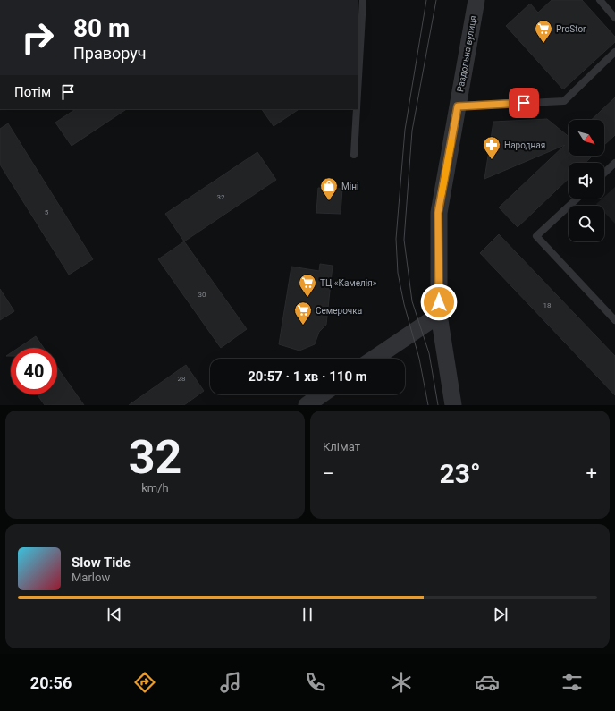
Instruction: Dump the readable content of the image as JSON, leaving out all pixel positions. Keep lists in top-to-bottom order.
{
  "streets": {
    "street": ["Раздольна вулиця"]
  },
  "places": {
    "supermarket": ["ProStor", "ТЦ «Камелія»", "Семерочка"],
    "pharmacy": ["Народная"],
    "shop": ["Міні"]
  },
  "house_numbers": [
    "32",
    "5",
    "30",
    "18",
    "28"
  ],
  "north": "bottom right",
  "page": {
    "turn": ["80 m", "Праворуч"],
    "then": "Потім",
    "limit": "40",
    "trip": "20:57 · 1 хв · 110 m",
    "tile": [
      ["32", "km/h"],
      "Клімат"
    ],
    "heat": ["−", "23°", "+"],
    "song": ["Slow Tide", "Marlow"],
    "tabs": "20:56"
  }
}
